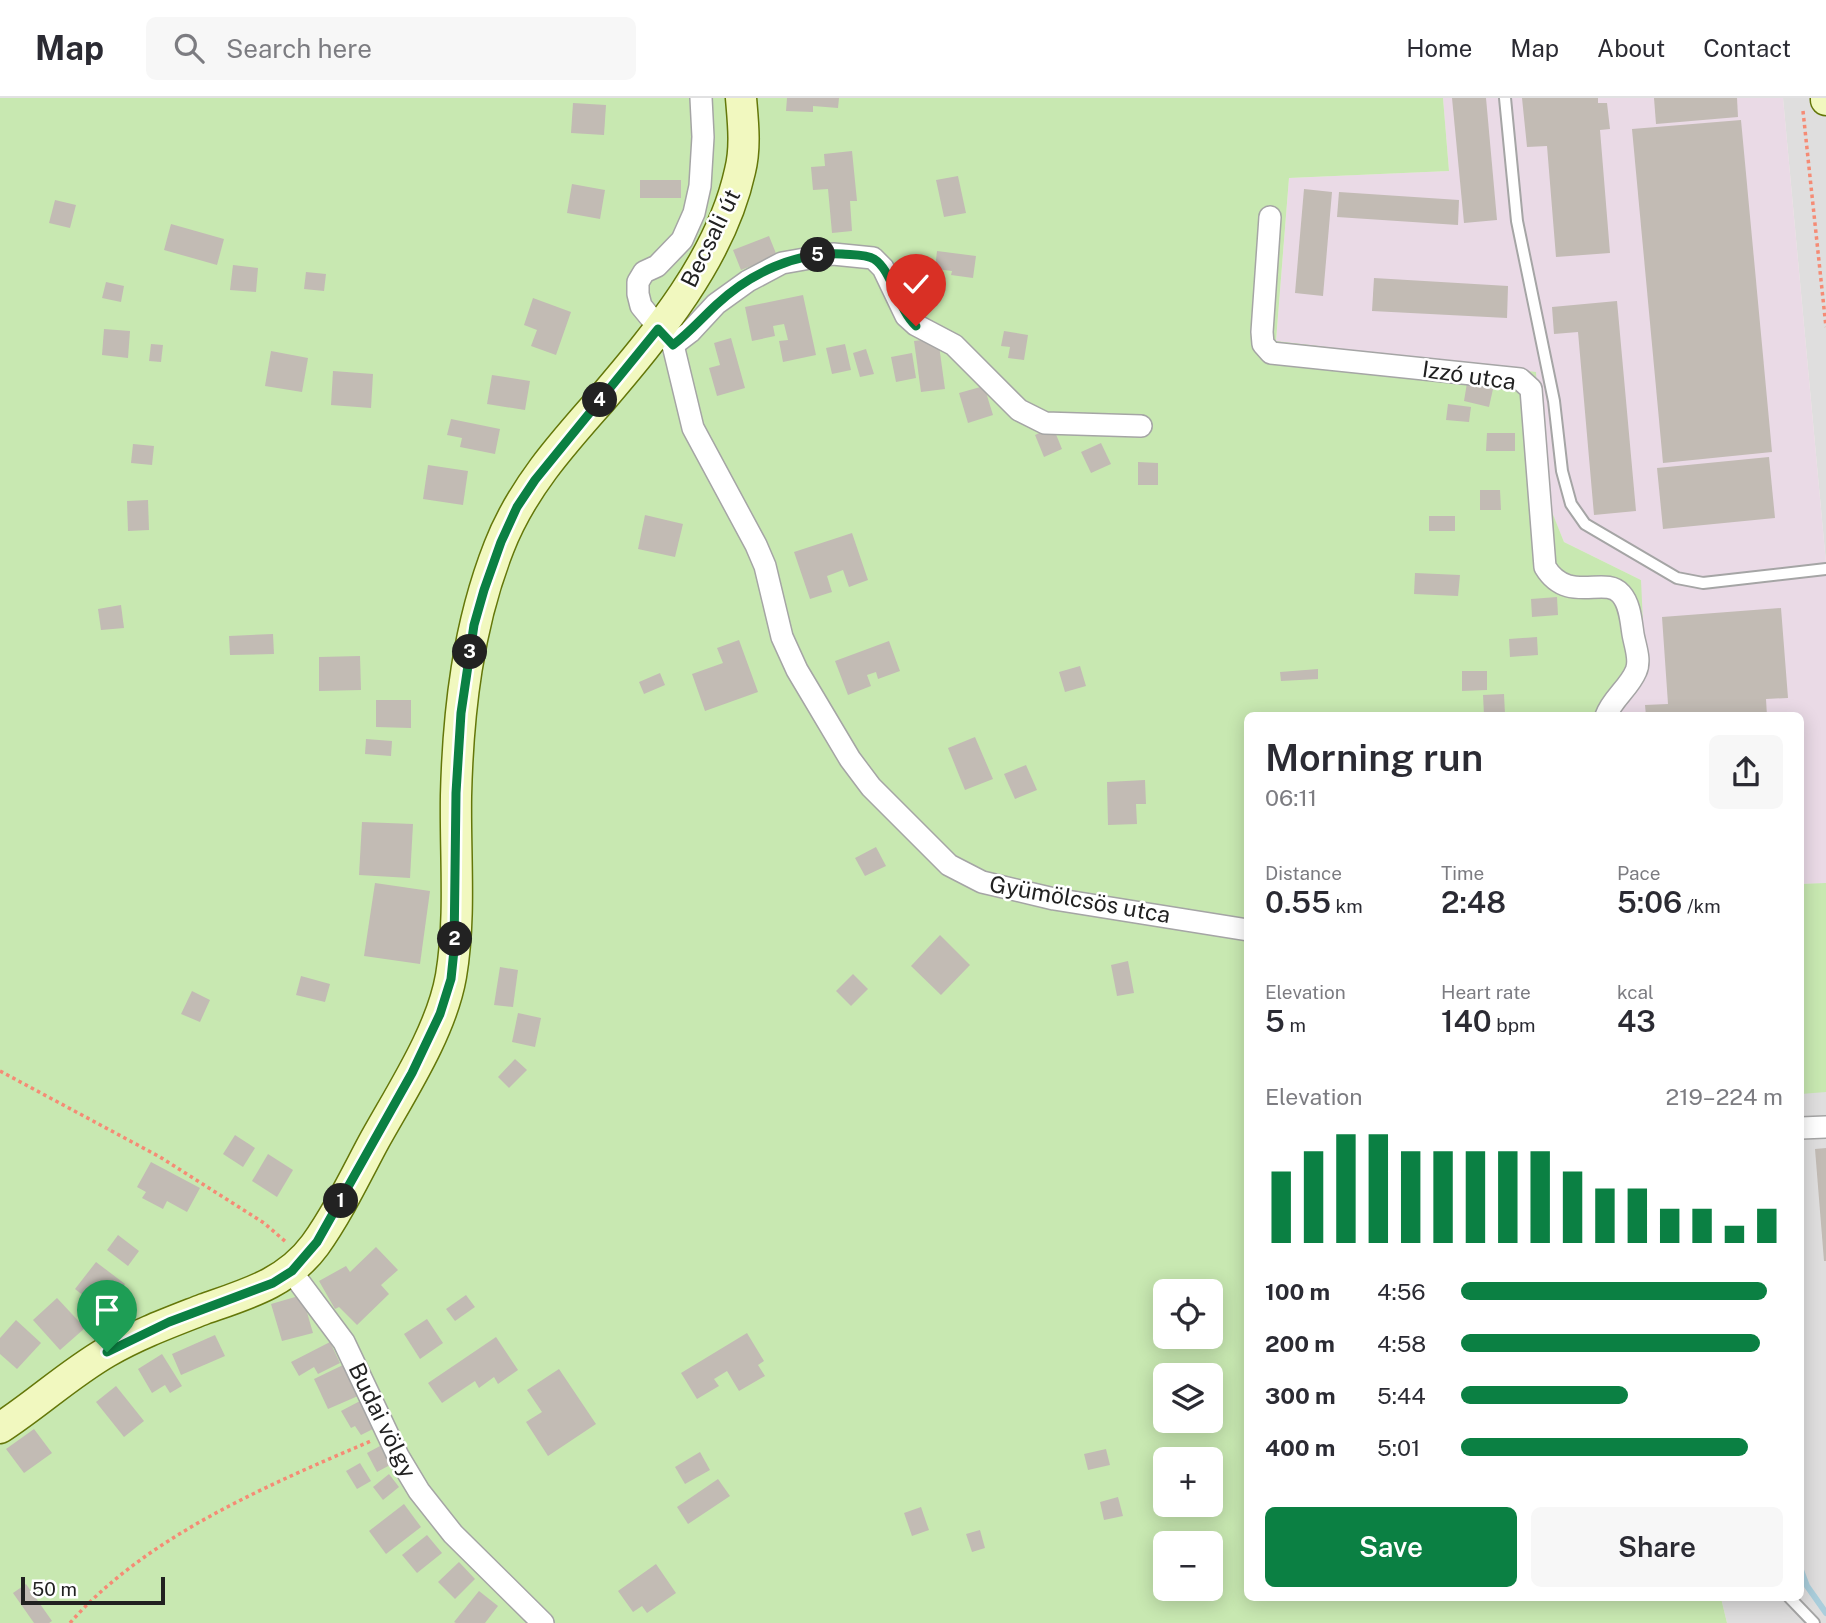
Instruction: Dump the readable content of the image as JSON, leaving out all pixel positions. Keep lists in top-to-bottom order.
{
  "streets": {
    "main road": ["Becsali út"],
    "street": ["Izzó utca", "Gyümölcsös utca", "Budai völgy"]
  },
  "crossings": [
    ["Becsali út", "Gyümölcsös utca"],
    ["Becsali út", "Budai völgy"]
  ],
  "scale_bar": "50 m",
  "page": {
    "header": "Map",
    "search": "Search here",
    "nav": [
      "Home",
      "Map",
      "About",
      "Contact"
    ],
    "pins": [
      "5",
      "4",
      "3",
      "2",
      "1"
    ],
    "heading": ["Morning run", "06:11"],
    "stats": [
      ["Distance", "0.55 km"],
      ["Time", "2:48"],
      ["Pace", "5:06 /km"],
      ["Elevation", "5 m"],
      ["Heart rate", "140 bpm"],
      ["kcal", "43"]
    ],
    "chart": ["Elevation", "219–224 m"],
    "list": [
      {
        "name": "100 m",
        "note": "4:56"
      },
      {
        "name": "200 m",
        "note": "4:58"
      },
      {
        "name": "300 m",
        "note": "5:44"
      },
      {
        "name": "400 m",
        "note": "5:01"
      }
    ],
    "map_buttons": ["+", "−"],
    "buttons": ["Save", "Share"],
    "scale": "50 m"
  }
}
